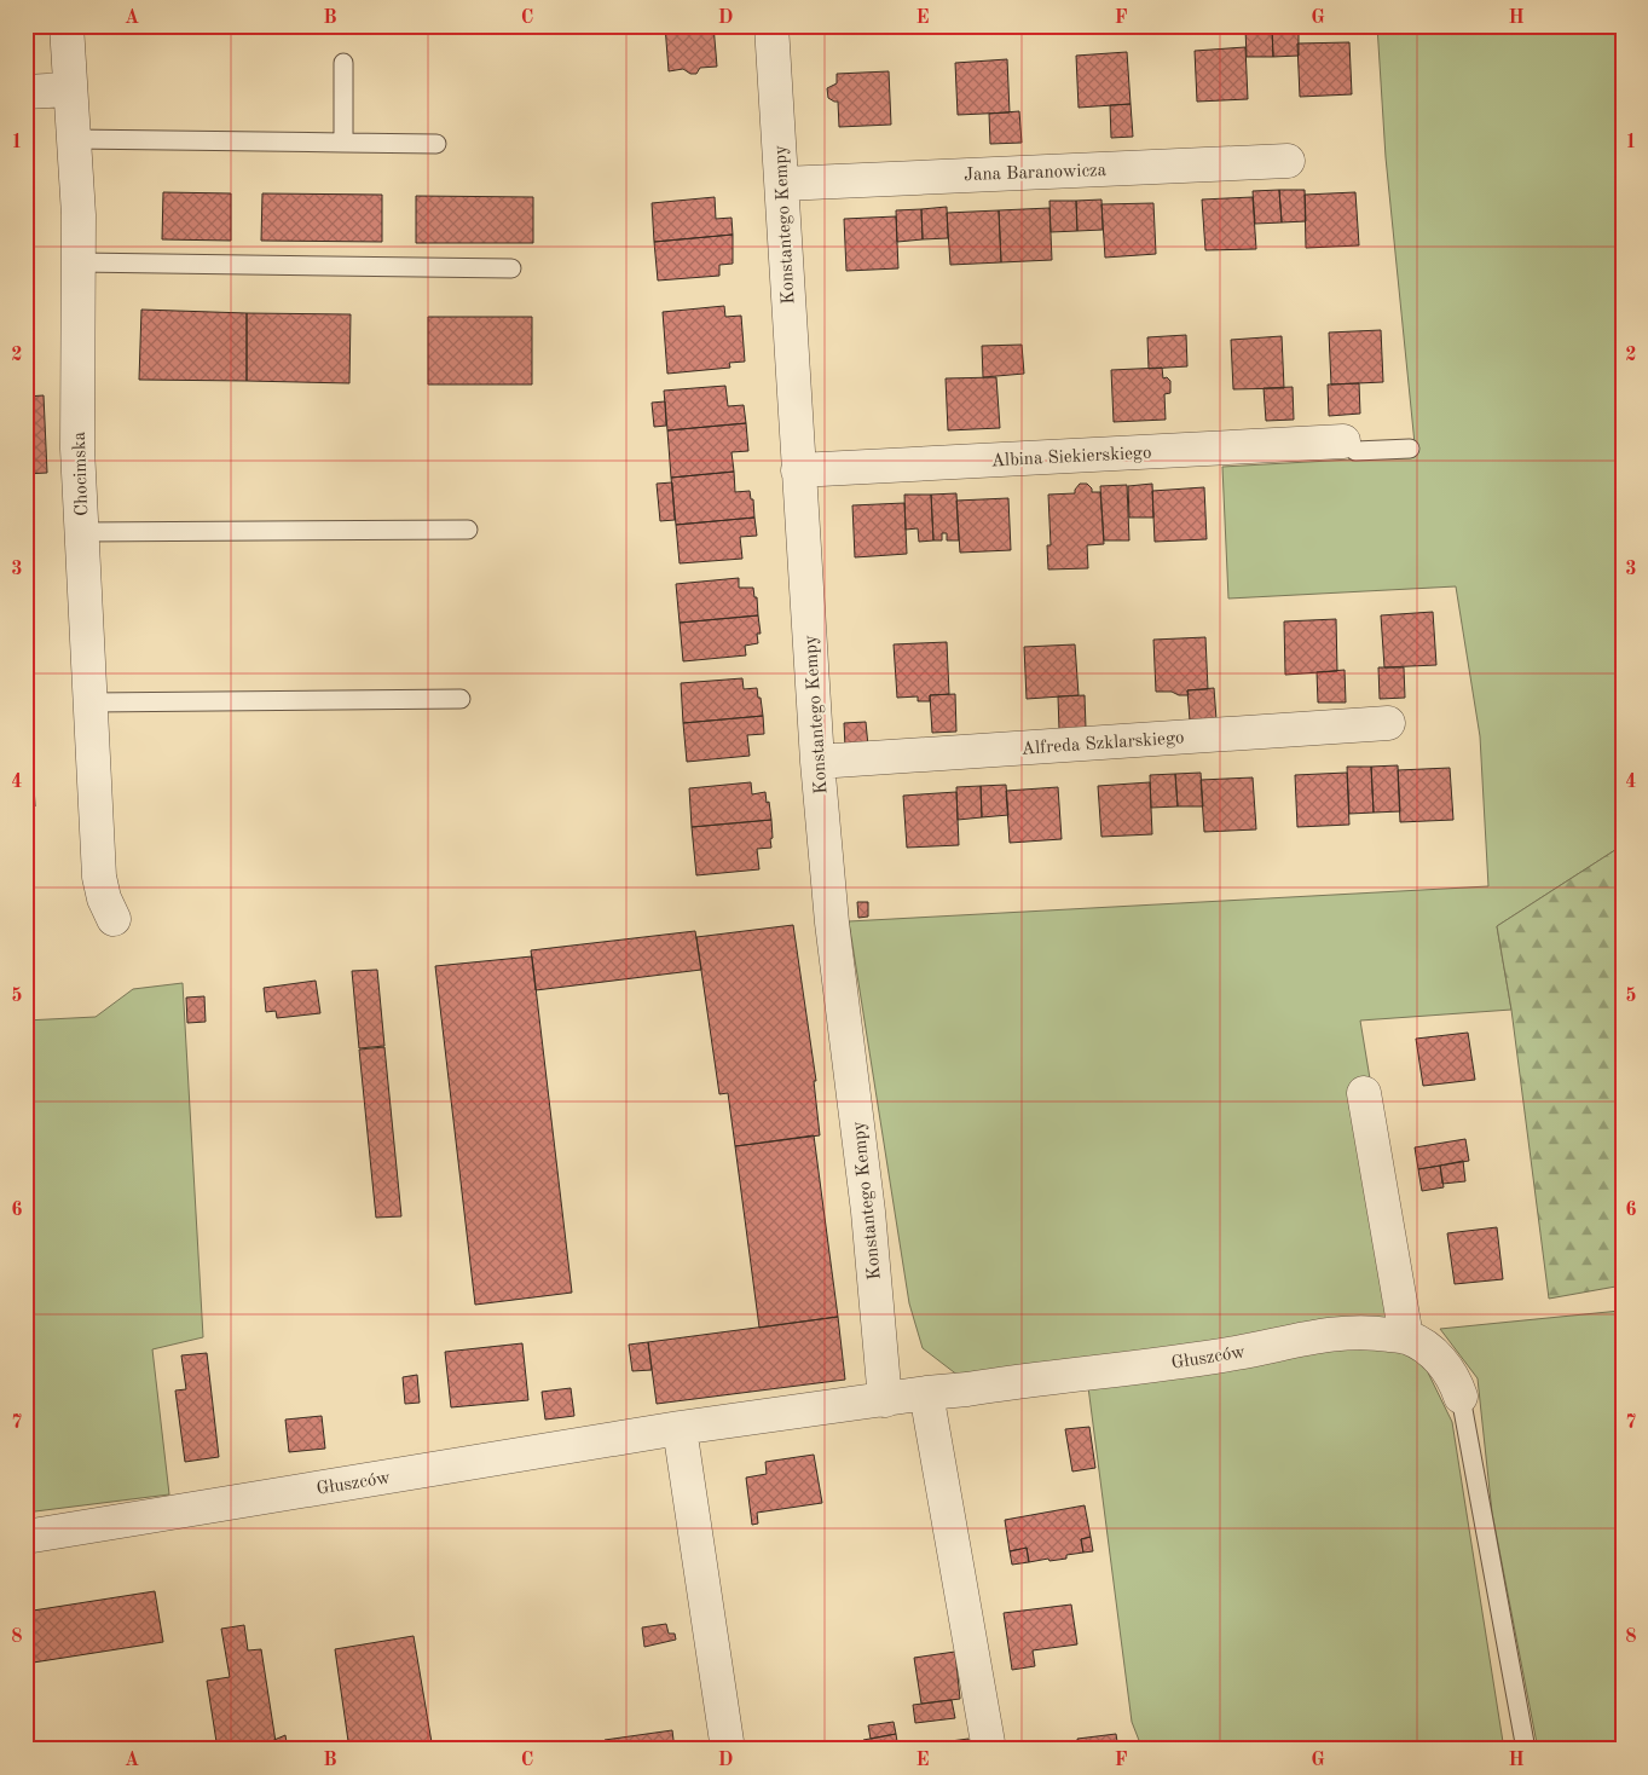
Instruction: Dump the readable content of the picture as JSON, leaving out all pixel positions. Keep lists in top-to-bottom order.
{
  "streets": {
    "street": [
      "Jana Baranowicza",
      "Konstantego Kempy",
      "Albina Siekierskiego",
      "Chocimska",
      "Alfreda Szklarskiego",
      "Głuszców"
    ]
  },
  "crossings": [
    ["Jana Baranowicza", "Konstantego Kempy"],
    ["Konstantego Kempy", "Albina Siekierskiego"],
    ["Konstantego Kempy", "Alfreda Szklarskiego"],
    ["Konstantego Kempy", "Głuszców"]
  ],
  "grid": {
    "columns": [
      "A",
      "B",
      "C",
      "D",
      "E",
      "F",
      "G",
      "H"
    ],
    "rows": [
      "1",
      "2",
      "3",
      "4",
      "5",
      "6",
      "7",
      "8"
    ]
  }
}
